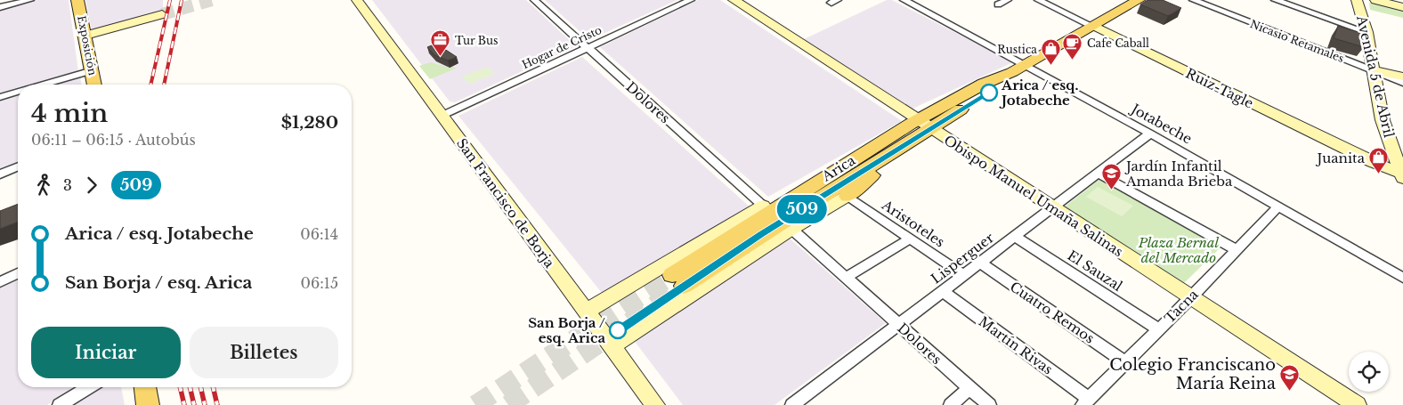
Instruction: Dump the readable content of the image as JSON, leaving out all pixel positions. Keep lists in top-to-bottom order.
{
  "streets": {
    "main road": ["Exposición", "Arica"],
    "street": [
      "Nicasio Retamales",
      "Hogar de Cristo",
      "Avenida 5 de Abril",
      "Ruiz-Tagle",
      "Dolores",
      "Jotabeche",
      "Obispo Manuel Umaña Salinas",
      "San Francisco de Borja",
      "Aristoteles",
      "Lisperguer",
      "El Sauzal",
      "Tacna",
      "Cuatro Remos",
      "Martín Rivas"
    ]
  },
  "crossings": [
    ["Nicasio Retamales", "Avenida 5 de Abril"],
    ["Hogar de Cristo", "Dolores"],
    ["Hogar de Cristo", "San Francisco de Borja"],
    ["Avenida 5 de Abril", "Ruiz-Tagle"],
    ["Ruiz-Tagle", "Arica"],
    ["Dolores", "Arica"],
    ["Dolores", "Lisperguer"],
    ["Jotabeche", "Arica"],
    ["Jotabeche", "Lisperguer"],
    ["Jotabeche", "Tacna"],
    ["Arica", "Obispo Manuel Umaña Salinas"],
    ["Arica", "San Francisco de Borja"],
    ["Arica", "Aristoteles"],
    ["Obispo Manuel Umaña Salinas", "Lisperguer"],
    ["Obispo Manuel Umaña Salinas", "Tacna"],
    ["Aristoteles", "Lisperguer"],
    ["Lisperguer", "El Sauzal"],
    ["Lisperguer", "Cuatro Remos"],
    ["Lisperguer", "Martín Rivas"],
    ["El Sauzal", "Tacna"],
    ["Tacna", "Cuatro Remos"],
    ["Tacna", "Martín Rivas"]
  ],
  "parks": ["Plaza Bernal del Mercado"],
  "places": {
    "office": ["Tur Bus"],
    "cafe": ["Cafe Caball"],
    "shop": ["Rustica", "Juanita"],
    "other": ["Arica / esq. Jotabeche", "San Borja / esq. Arica"],
    "school or university": ["Jardín Infantil Amanda Brieba", "Colegio Franciscano María Reina"]
  },
  "lines": ["bus line 509"],
  "page": {
    "on_map": "509",
    "heading": ["4 min", "06:11 – 06:15 · Autobús", "$1,280"],
    "legs": ["3", "509"],
    "list": [
      {
        "name": "Arica / esq. Jotabeche",
        "value": "06:14"
      },
      {
        "name": "San Borja / esq. Arica",
        "value": "06:15"
      }
    ],
    "buttons": ["Iniciar", "Billetes"]
  }
}
